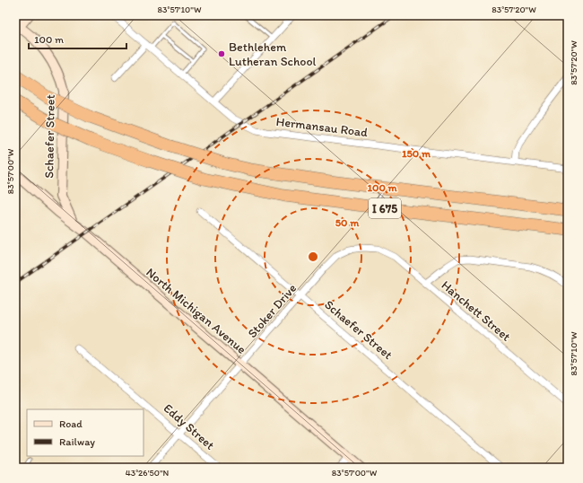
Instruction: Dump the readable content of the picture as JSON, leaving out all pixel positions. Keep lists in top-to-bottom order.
{
  "streets": {
    "highway": ["I 675"],
    "street": [
      "Hermansau Road",
      "Schaefer Street",
      "North Michigan Avenue",
      "Stoker Drive",
      "Hanchett Street",
      "Eddy Street"
    ]
  },
  "crossings": [
    ["Schaefer Street", "North Michigan Avenue"],
    ["Schaefer Street", "Stoker Drive"],
    ["North Michigan Avenue", "Stoker Drive"],
    ["Stoker Drive", "Hanchett Street"],
    ["Stoker Drive", "Eddy Street"]
  ],
  "places": ["Bethlehem Lutheran School"],
  "legend": ["Road", "Railway"],
  "scale_bar": "100 m",
  "coordinates": [
    "83°57'10\"W",
    "83°57'20\"W",
    "83°57'00\"W",
    "43°26'50\"N"
  ],
  "rings": ["150 m", "100 m", "50 m"]
}
